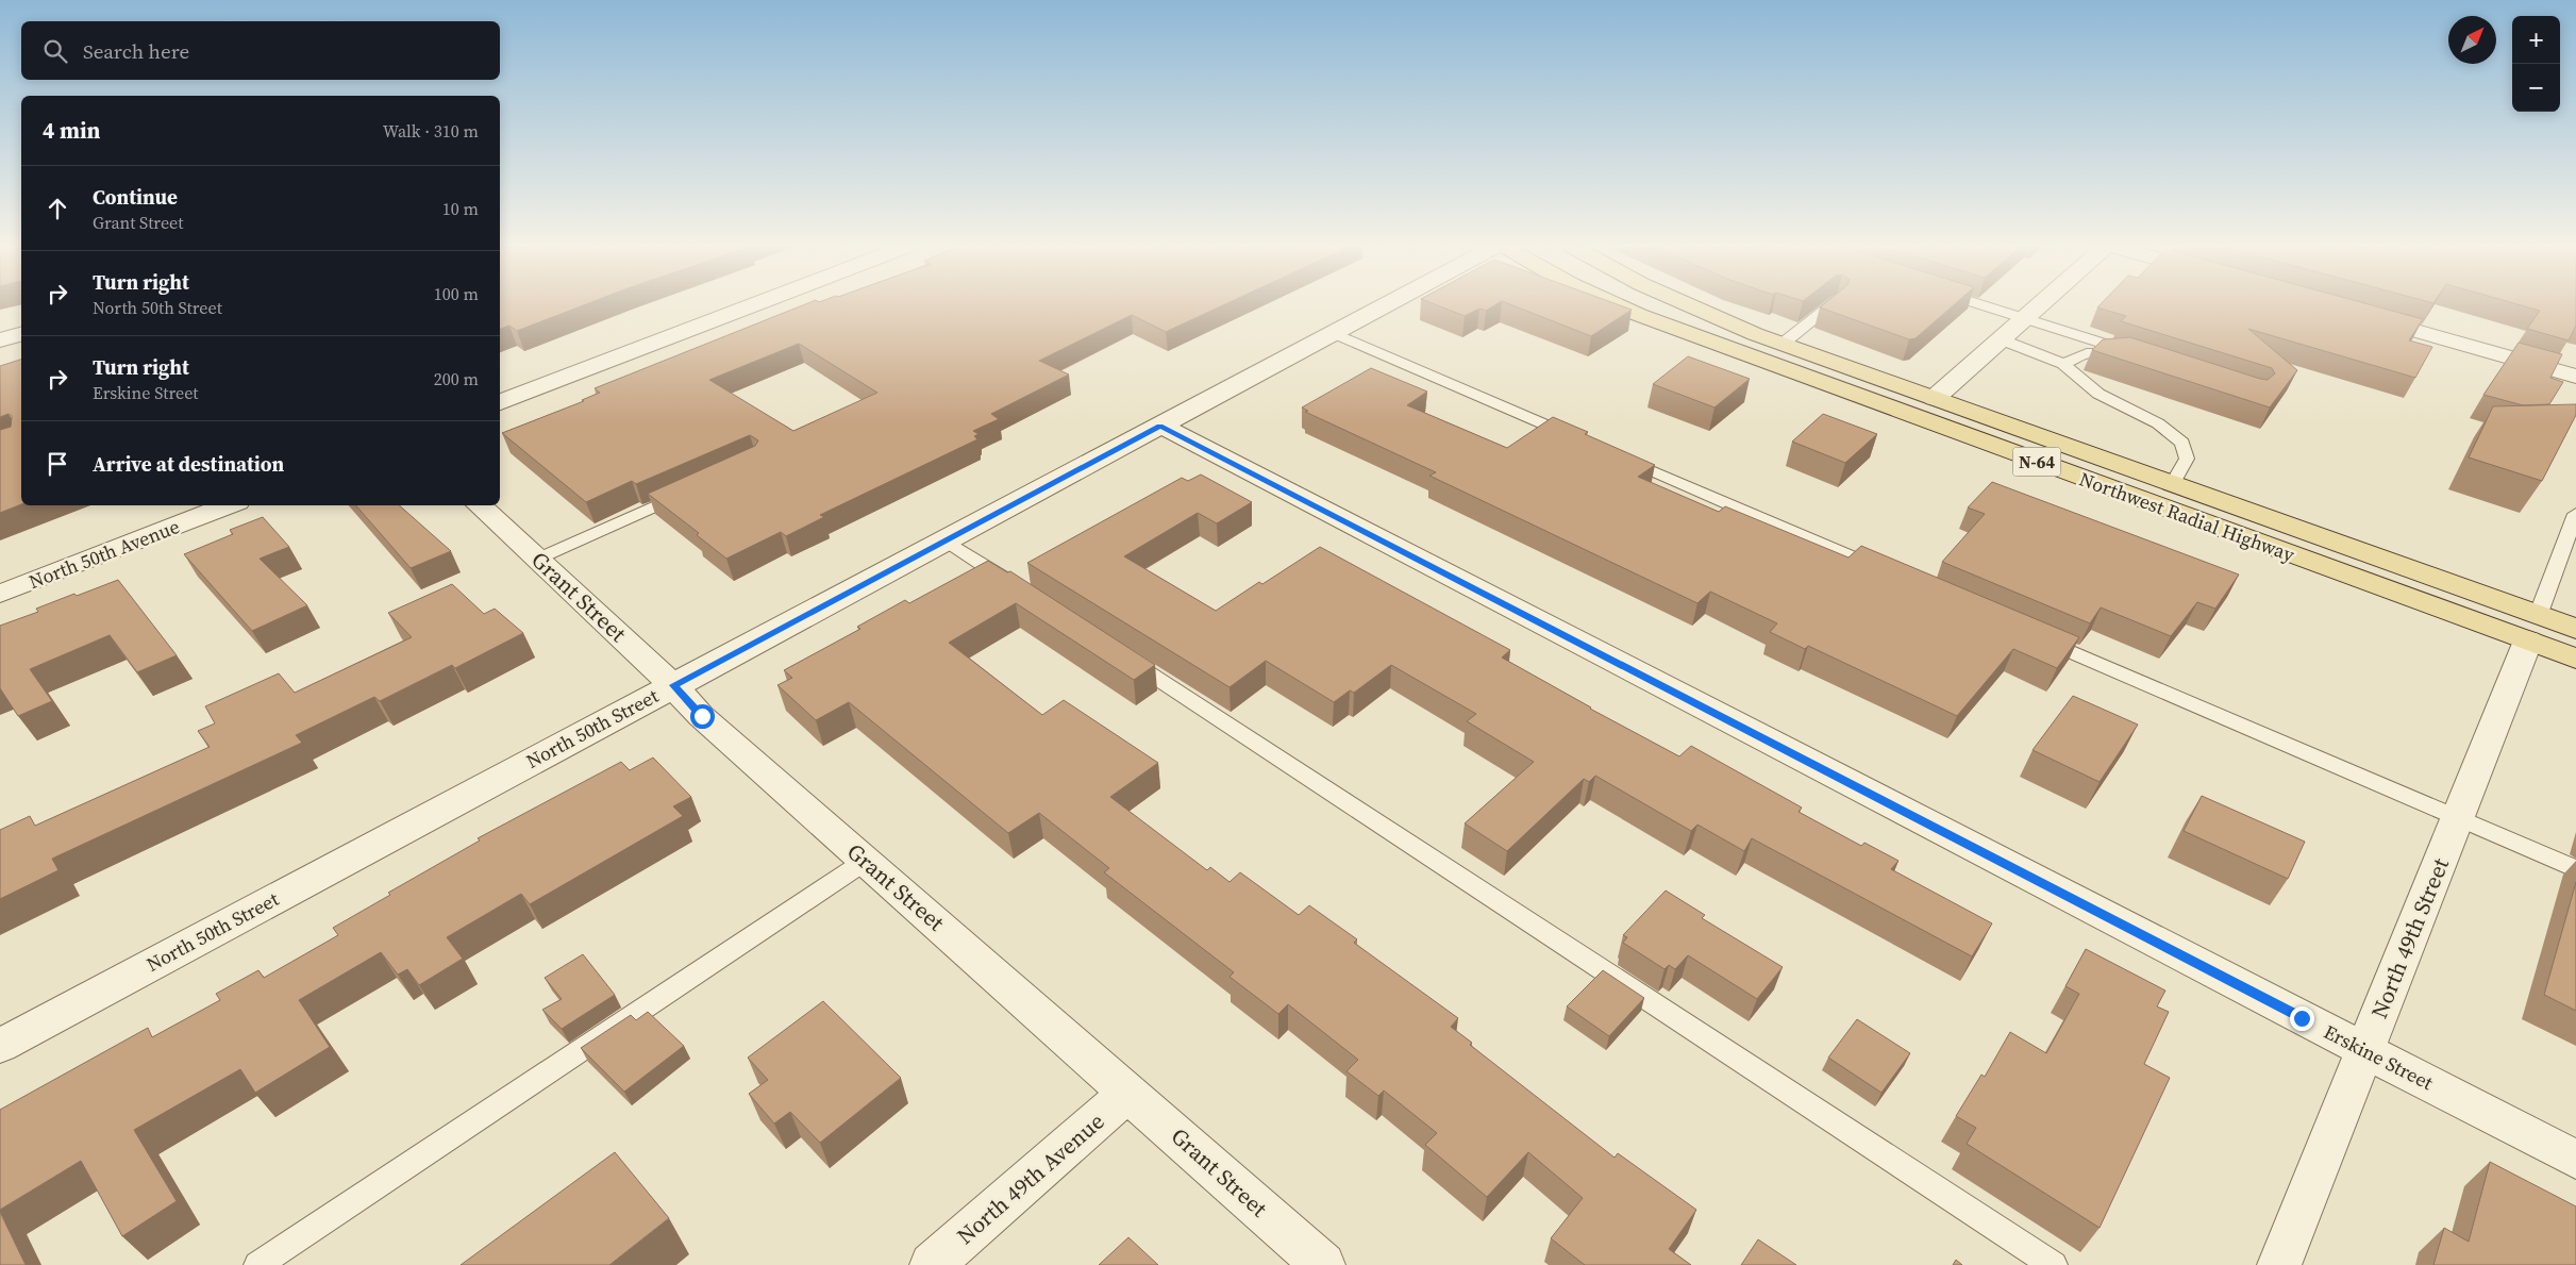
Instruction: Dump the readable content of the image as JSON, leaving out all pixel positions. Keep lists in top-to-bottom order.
{
  "streets": {
    "main road": ["N-64", "Northwest Radial Highway"],
    "street": [
      "North 50th Avenue",
      "Grant Street",
      "North 50th Street",
      "North 49th Street",
      "Erskine Street",
      "North 49th Avenue"
    ]
  },
  "crossings": [
    ["Northwest Radial Highway", "North 49th Street"],
    ["Grant Street", "North 50th Street"],
    ["Grant Street", "North 49th Avenue"],
    ["North 50th Street", "Erskine Street"],
    ["North 49th Street", "Erskine Street"]
  ],
  "north": "top right",
  "page": {
    "map_buttons": ["+", "−"],
    "search": "Search here",
    "heading": ["4 min", "Walk · 310 m"],
    "list": [
      ["Continue", "Grant Street", "10 m"],
      ["Turn right", "North 50th Street", "100 m"],
      ["Turn right", "Erskine Street", "200 m"],
      "Arrive at destination"
    ]
  }
}
